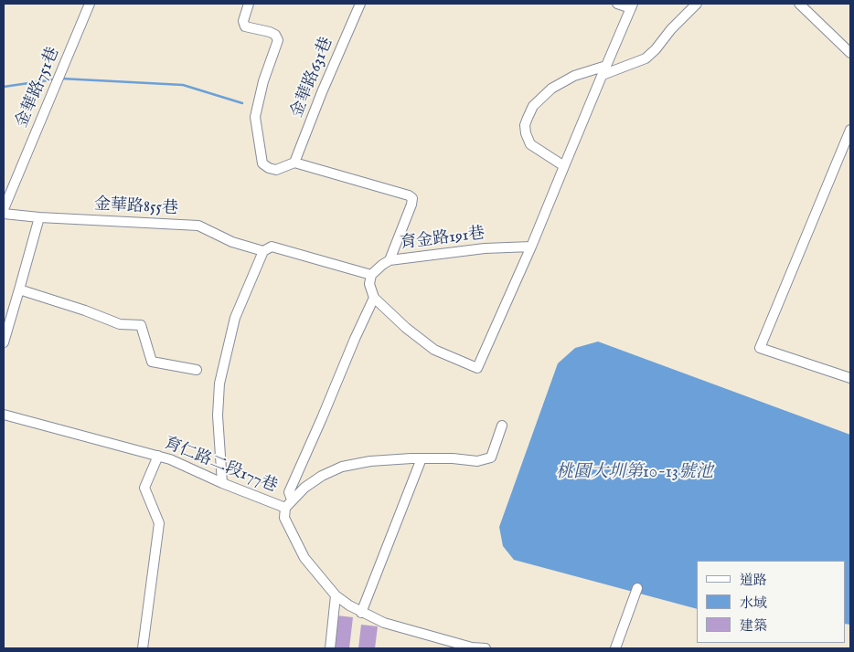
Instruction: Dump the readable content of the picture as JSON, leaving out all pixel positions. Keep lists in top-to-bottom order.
{
  "streets": {
    "street": [
      "金華路631巷",
      "金華路751巷",
      "金華路855巷",
      "育金路191巷",
      "育仁路二段177巷"
    ]
  },
  "crossings": [
    ["金華路855巷", "育金路191巷"]
  ],
  "water": ["桃園大圳第10-13號池"],
  "legend": ["道路", "水域", "建築"]
}
